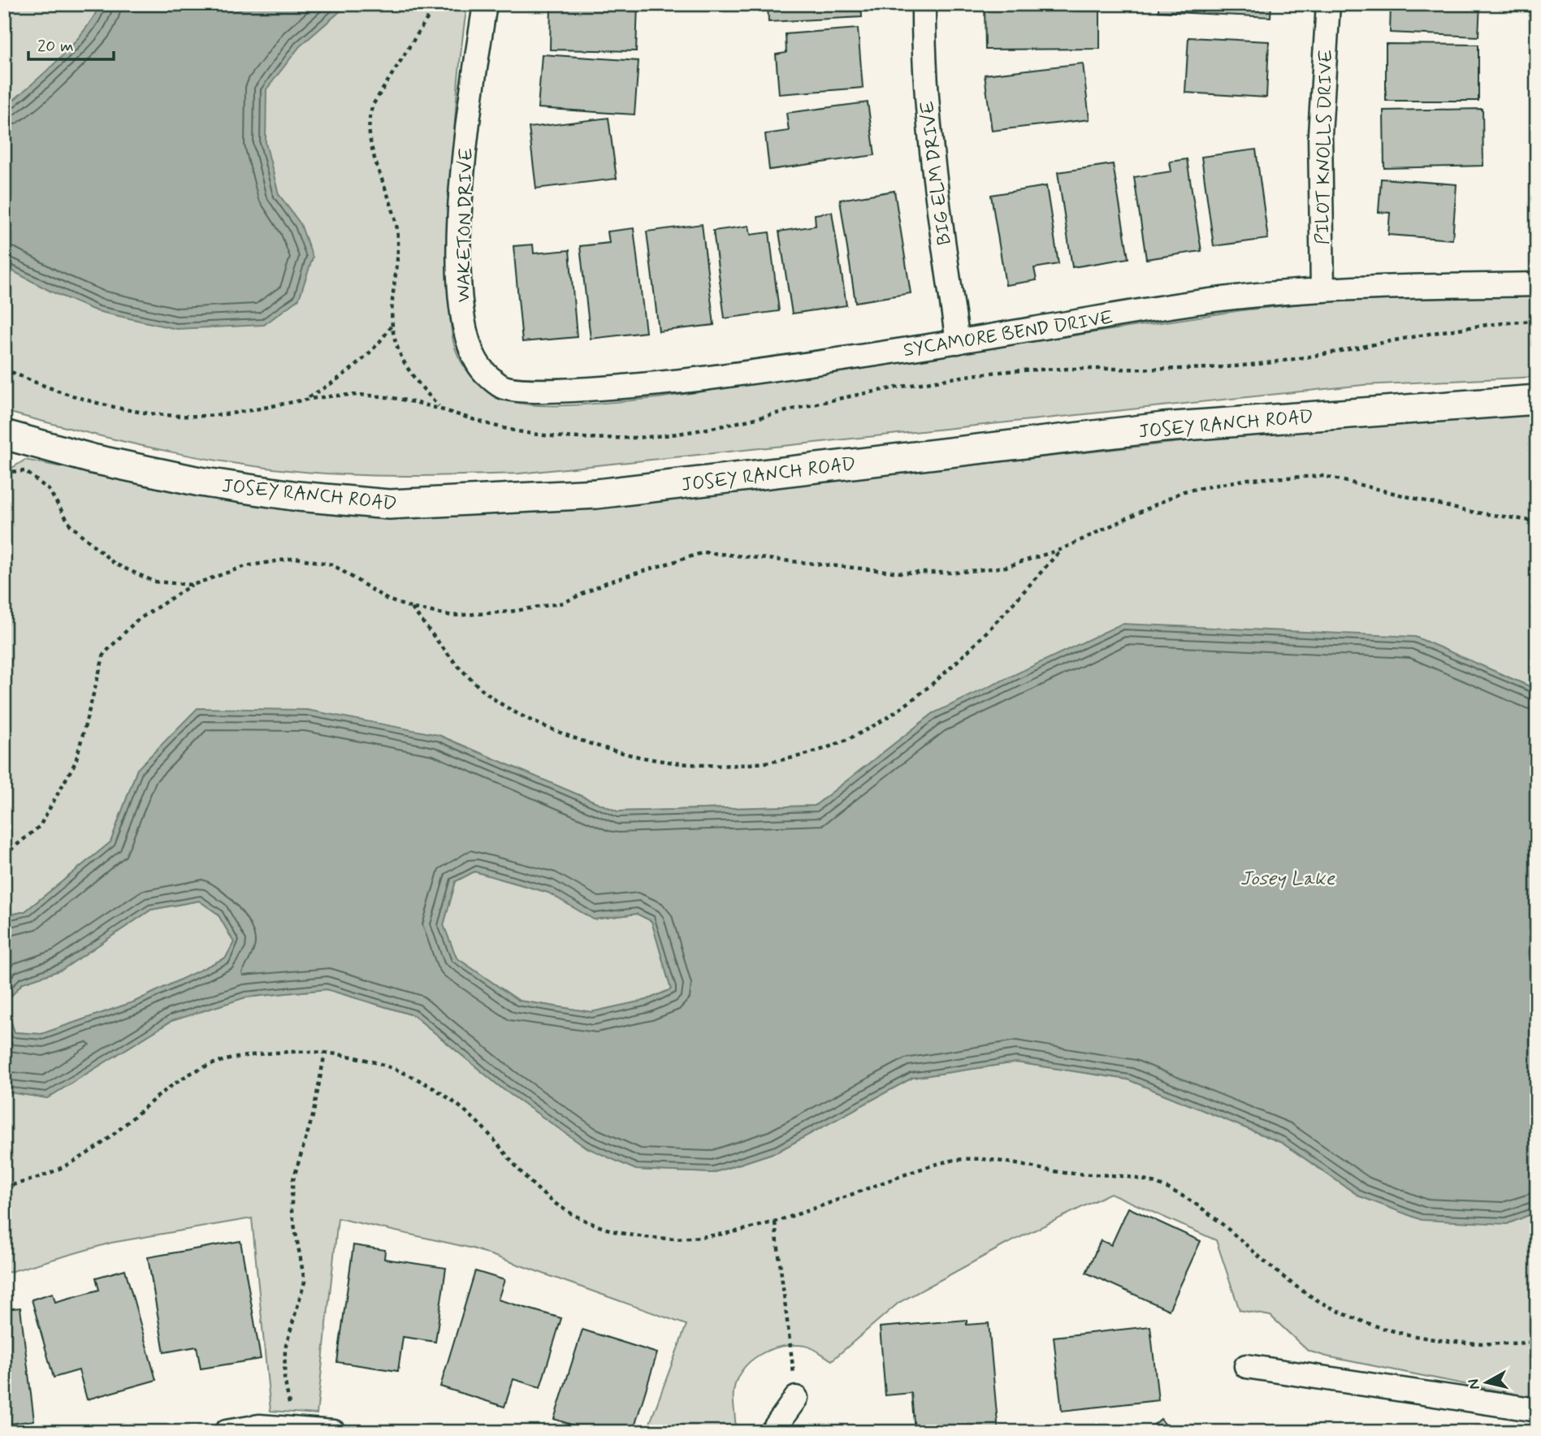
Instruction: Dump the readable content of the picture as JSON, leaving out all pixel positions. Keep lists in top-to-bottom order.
{
  "streets": {
    "street": [
      "PILOT KNOLLS DRIVE",
      "BIG ELM DRIVE",
      "WAKETON DRIVE",
      "SYCAMORE BEND DRIVE",
      "JOSEY RANCH ROAD"
    ]
  },
  "crossings": [
    ["PILOT KNOLLS DRIVE", "SYCAMORE BEND DRIVE"],
    ["BIG ELM DRIVE", "SYCAMORE BEND DRIVE"],
    ["WAKETON DRIVE", "SYCAMORE BEND DRIVE"]
  ],
  "water": ["Josey Lake"],
  "scale_bar": "20 m",
  "north": "left"
}
